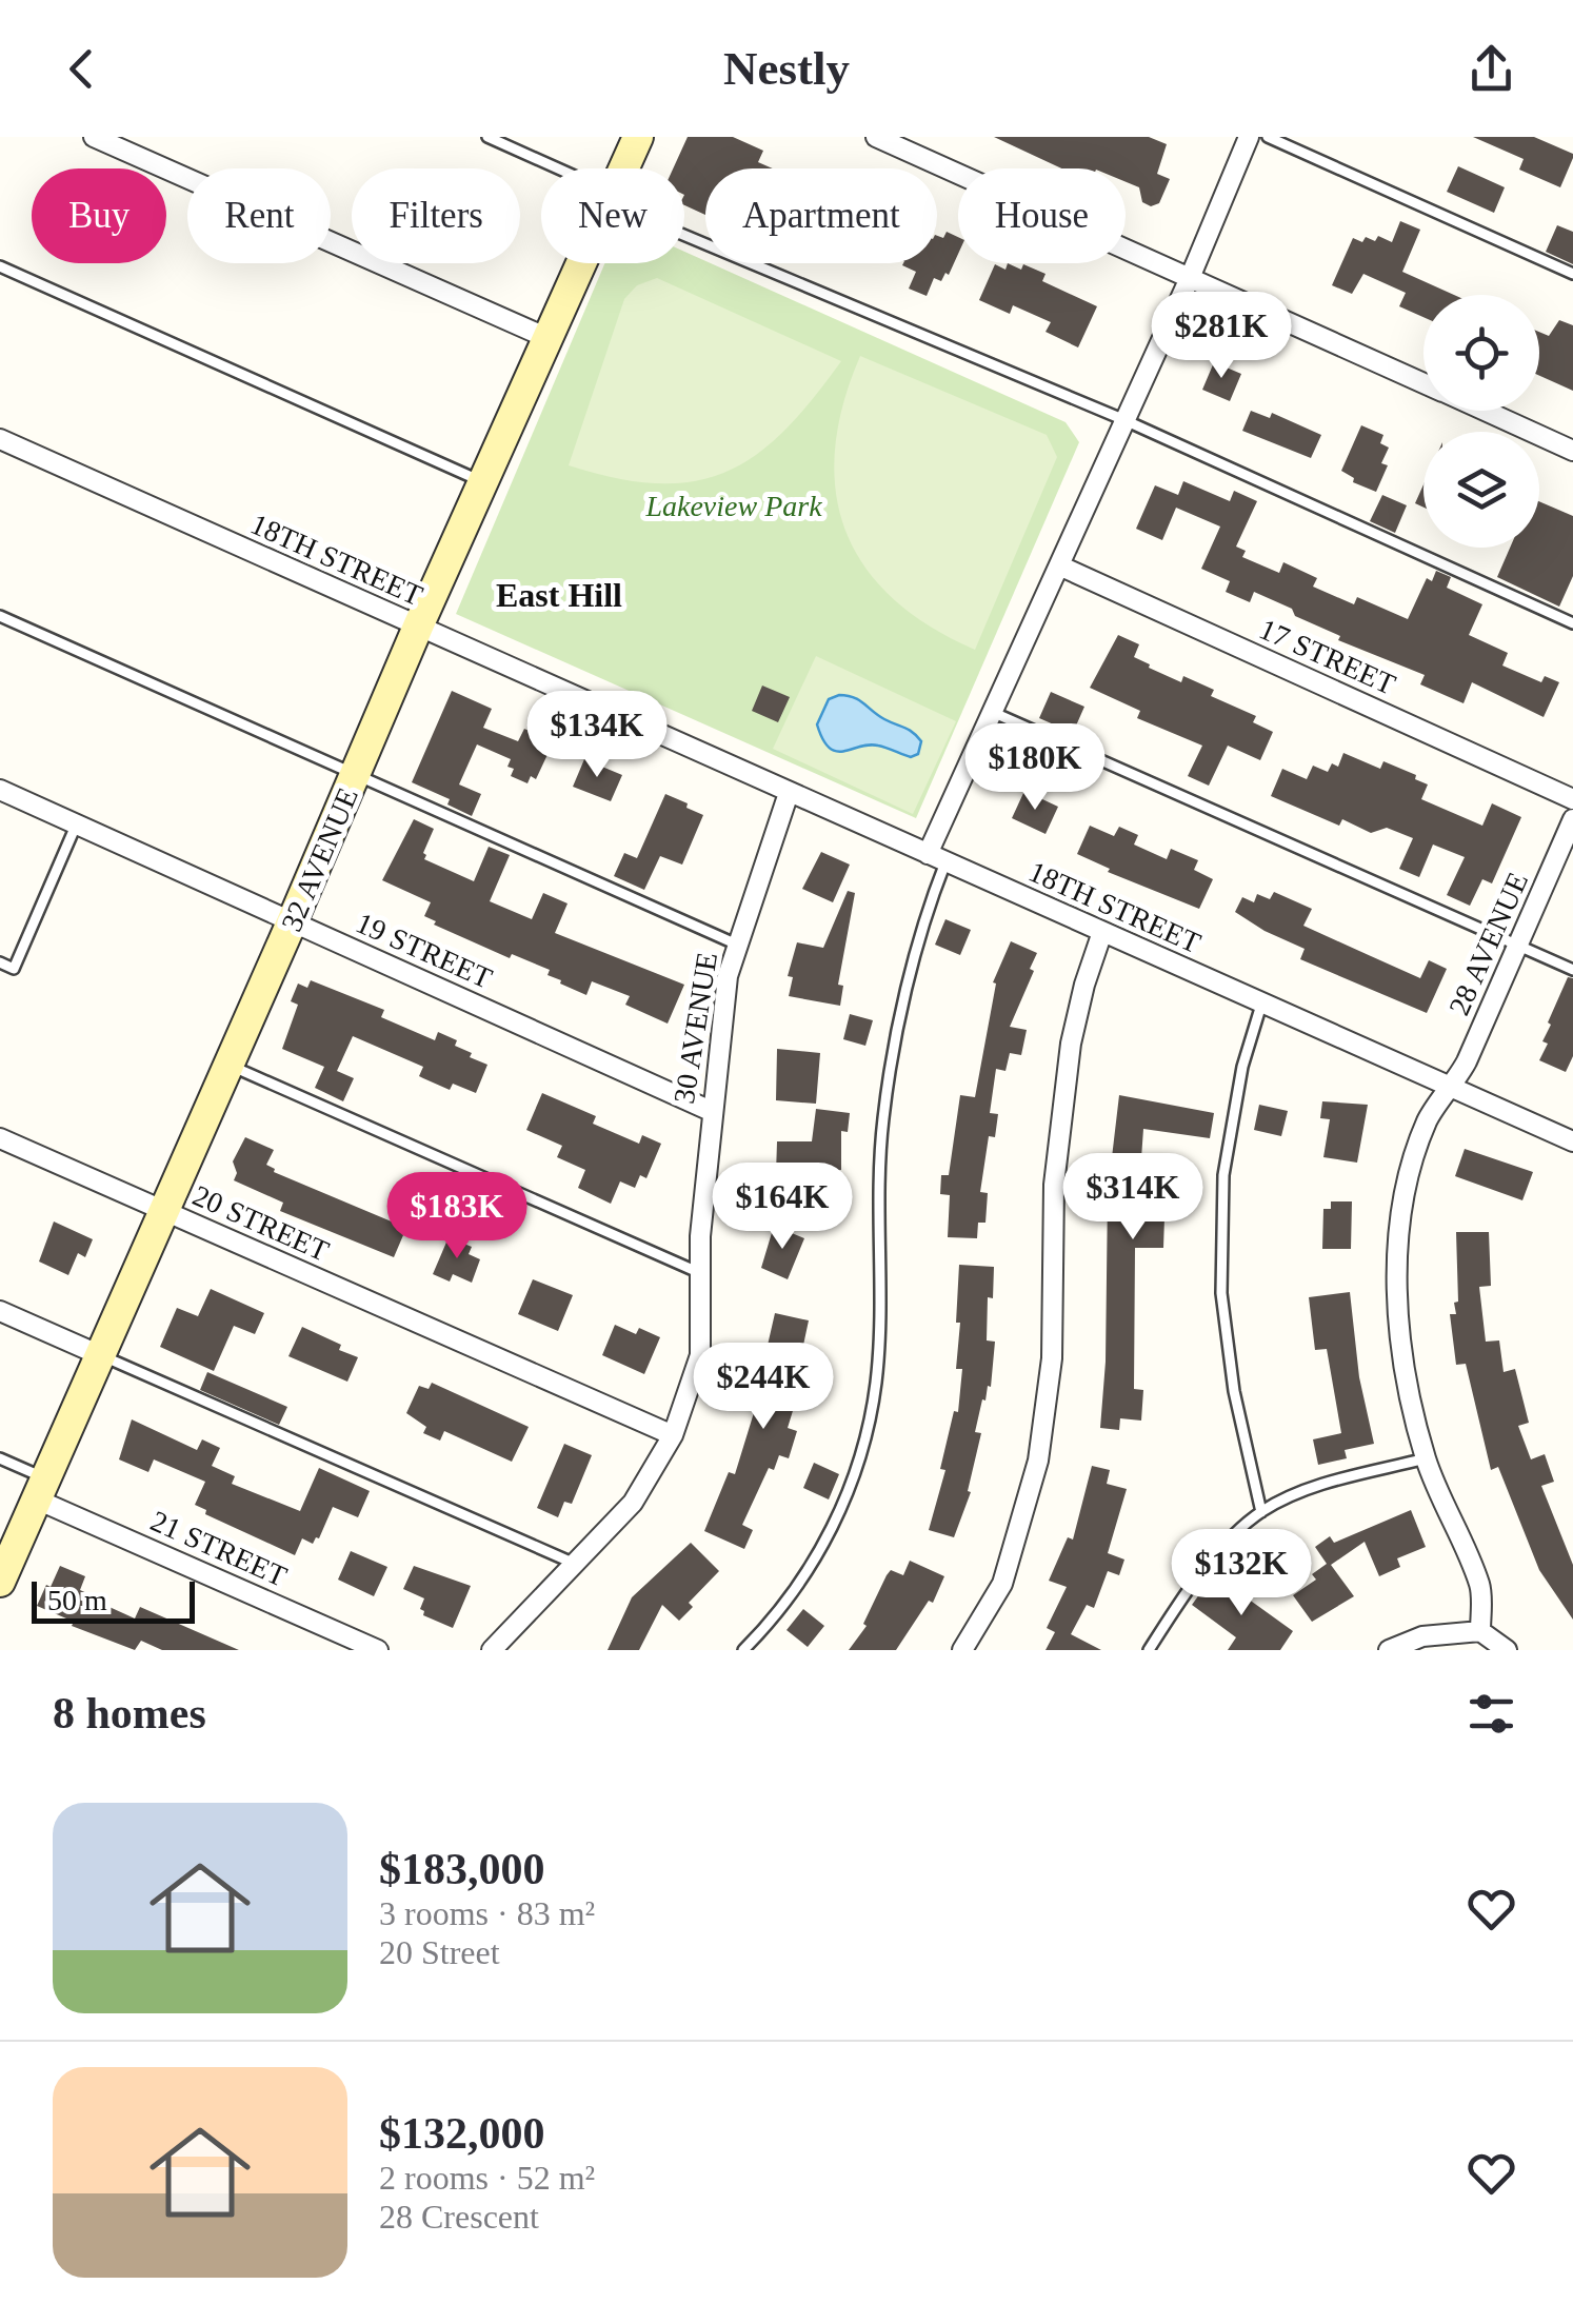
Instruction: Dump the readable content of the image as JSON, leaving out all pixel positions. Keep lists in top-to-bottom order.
{
  "streets": {
    "street": [
      "18TH STREET",
      "17 STREET",
      "32 AVENUE",
      "28 AVENUE",
      "19 STREET",
      "30 AVENUE",
      "20 STREET",
      "21 STREET"
    ]
  },
  "crossings": [
    ["18TH STREET", "32 AVENUE"],
    ["18TH STREET", "28 AVENUE"],
    ["18TH STREET", "30 AVENUE"],
    ["32 AVENUE", "19 STREET"],
    ["32 AVENUE", "20 STREET"],
    ["32 AVENUE", "21 STREET"],
    ["19 STREET", "30 AVENUE"],
    ["30 AVENUE", "20 STREET"]
  ],
  "districts": ["East Hill"],
  "parks": ["Lakeview Park"],
  "scale_bar": "50 m",
  "page": {
    "header": "Nestly",
    "chip": [
      "Buy",
      "Rent",
      "Filters",
      "New",
      "Apartment",
      "House"
    ],
    "price": [
      "$281K",
      "$134K",
      "$180K",
      "$314K",
      "$164K",
      "$183K",
      "$244K",
      "$132K"
    ],
    "scale": "50 m",
    "heading": "8 homes",
    "list": [
      {
        "name": "$183,000",
        "note": "3 rooms · 83 m² · 20 Street"
      },
      {
        "name": "$132,000",
        "note": "2 rooms · 52 m² · 28 Crescent"
      }
    ]
  }
}
